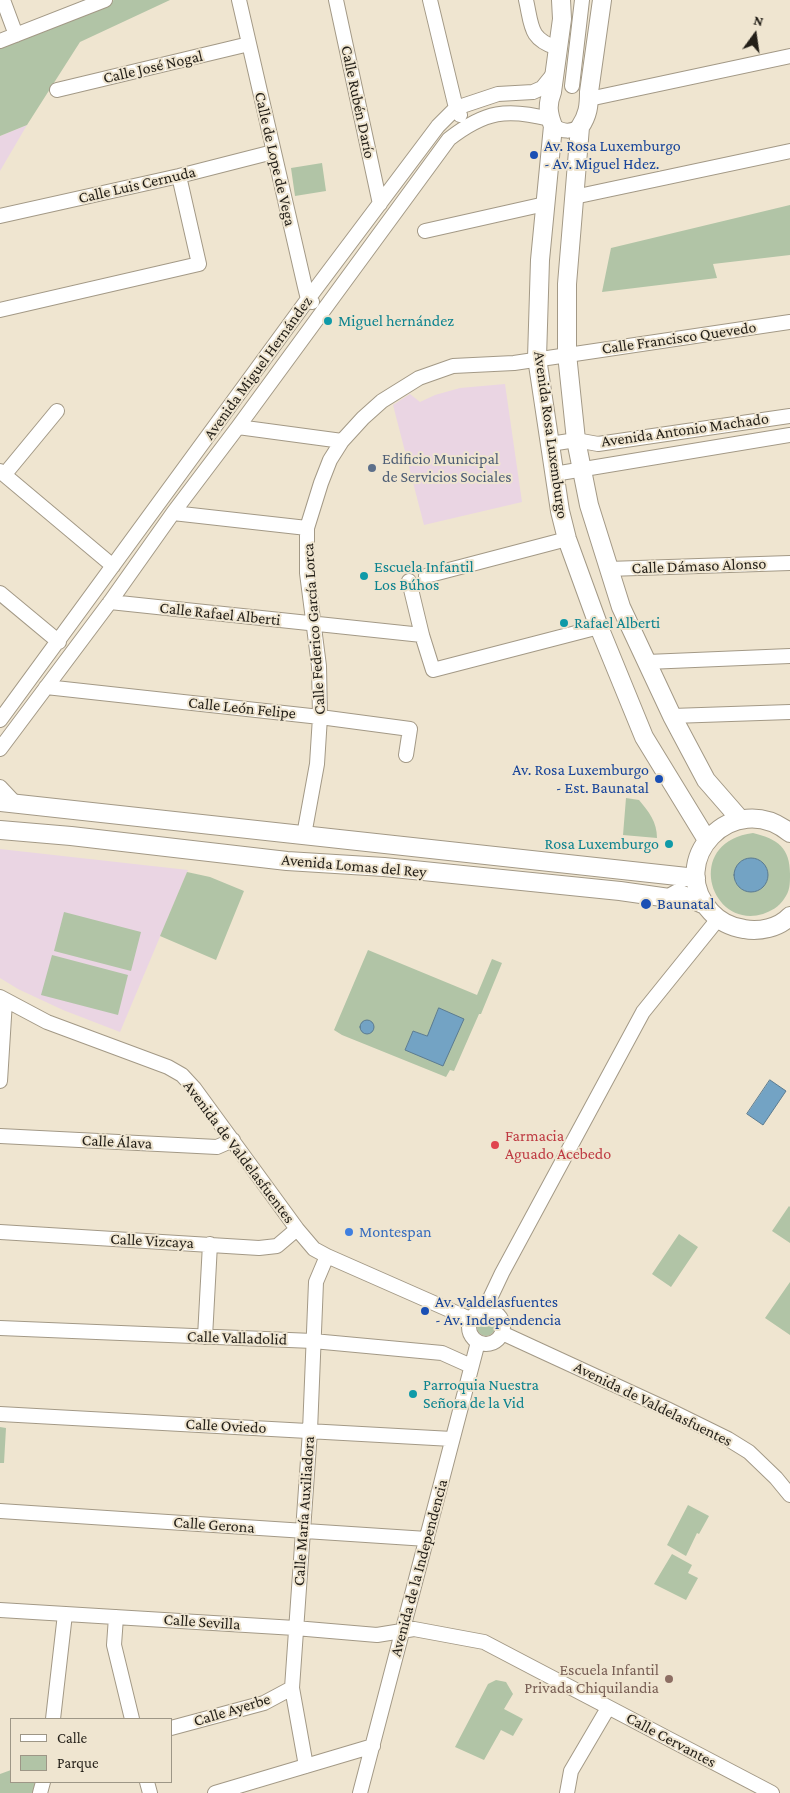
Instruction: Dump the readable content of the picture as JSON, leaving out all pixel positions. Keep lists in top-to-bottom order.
{
  "streets": {
    "main road": ["Avenida Rosa Luxemburgo", "Avenida Lomas del Rey"],
    "street": [
      "Calle José Nogal",
      "Calle Rubén Darío",
      "Calle de Lope de Vega",
      "Calle Luis Cernuda",
      "Calle Francisco Quevedo",
      "Avenida Miguel Hernández",
      "Avenida Antonio Machado",
      "Calle Dámaso Alonso",
      "Calle Rafael Alberti",
      "Calle Federico García Lorca",
      "Calle León Felipe",
      "Calle Álava",
      "Avenida de Valdelasfuentes",
      "Calle Vizcaya",
      "Calle Valladolid",
      "Calle Oviedo",
      "Calle María Auxiliadora",
      "Calle Gerona",
      "Avenida de la Independencia",
      "Calle Sevilla",
      "Calle Ayerbe",
      "Calle Cervantes"
    ]
  },
  "crossings": [
    ["Calle José Nogal", "Calle de Lope de Vega"],
    ["Calle Rubén Darío", "Avenida Miguel Hernández"],
    ["Calle de Lope de Vega", "Calle Luis Cernuda"],
    ["Calle de Lope de Vega", "Avenida Miguel Hernández"],
    ["Calle Francisco Quevedo", "Avenida Rosa Luxemburgo"],
    ["Calle Francisco Quevedo", "Calle Federico García Lorca"],
    ["Avenida Miguel Hernández", "Avenida Rosa Luxemburgo"],
    ["Avenida Miguel Hernández", "Calle Rafael Alberti"],
    ["Avenida Miguel Hernández", "Calle León Felipe"],
    ["Avenida Antonio Machado", "Avenida Rosa Luxemburgo"],
    ["Avenida Rosa Luxemburgo", "Calle Dámaso Alonso"],
    ["Avenida Rosa Luxemburgo", "Calle Federico García Lorca"],
    ["Calle Rafael Alberti", "Calle Federico García Lorca"],
    ["Calle Federico García Lorca", "Calle León Felipe"],
    ["Calle Federico García Lorca", "Avenida Lomas del Rey"],
    ["Calle Álava", "Avenida de Valdelasfuentes"],
    ["Avenida de Valdelasfuentes", "Calle Vizcaya"],
    ["Avenida de Valdelasfuentes", "Calle María Auxiliadora"],
    ["Avenida de Valdelasfuentes", "Avenida de la Independencia"],
    ["Calle Valladolid", "Calle María Auxiliadora"],
    ["Calle Valladolid", "Avenida de la Independencia"],
    ["Calle Oviedo", "Calle María Auxiliadora"],
    ["Calle Oviedo", "Avenida de la Independencia"],
    ["Calle María Auxiliadora", "Calle Gerona"],
    ["Calle María Auxiliadora", "Calle Sevilla"],
    ["Calle María Auxiliadora", "Calle Ayerbe"],
    ["Calle Gerona", "Avenida de la Independencia"],
    ["Avenida de la Independencia", "Calle Sevilla"],
    ["Avenida de la Independencia", "Calle Cervantes"],
    ["Calle Sevilla", "Calle Cervantes"]
  ],
  "places": [
    "Av. Rosa Luxemburgo - Av. Miguel Hdez.",
    "Miguel hernández",
    "Edificio Municipal de Servicios Sociales",
    "Escuela Infantil Los Búhos",
    "Rafael Alberti",
    "Av. Rosa Luxemburgo - Est. Baunatal",
    "Rosa Luxemburgo",
    "Baunatal",
    "Farmacia Aguado Acebedo",
    "Montespan",
    "Av. Valdelasfuentes - Av. Independencia",
    "Parroquia Nuestra Señora de la Vid",
    "Escuela Infantil Privada Chiquilandia"
  ],
  "legend": ["Calle", "Parque"],
  "north": "top"
}
